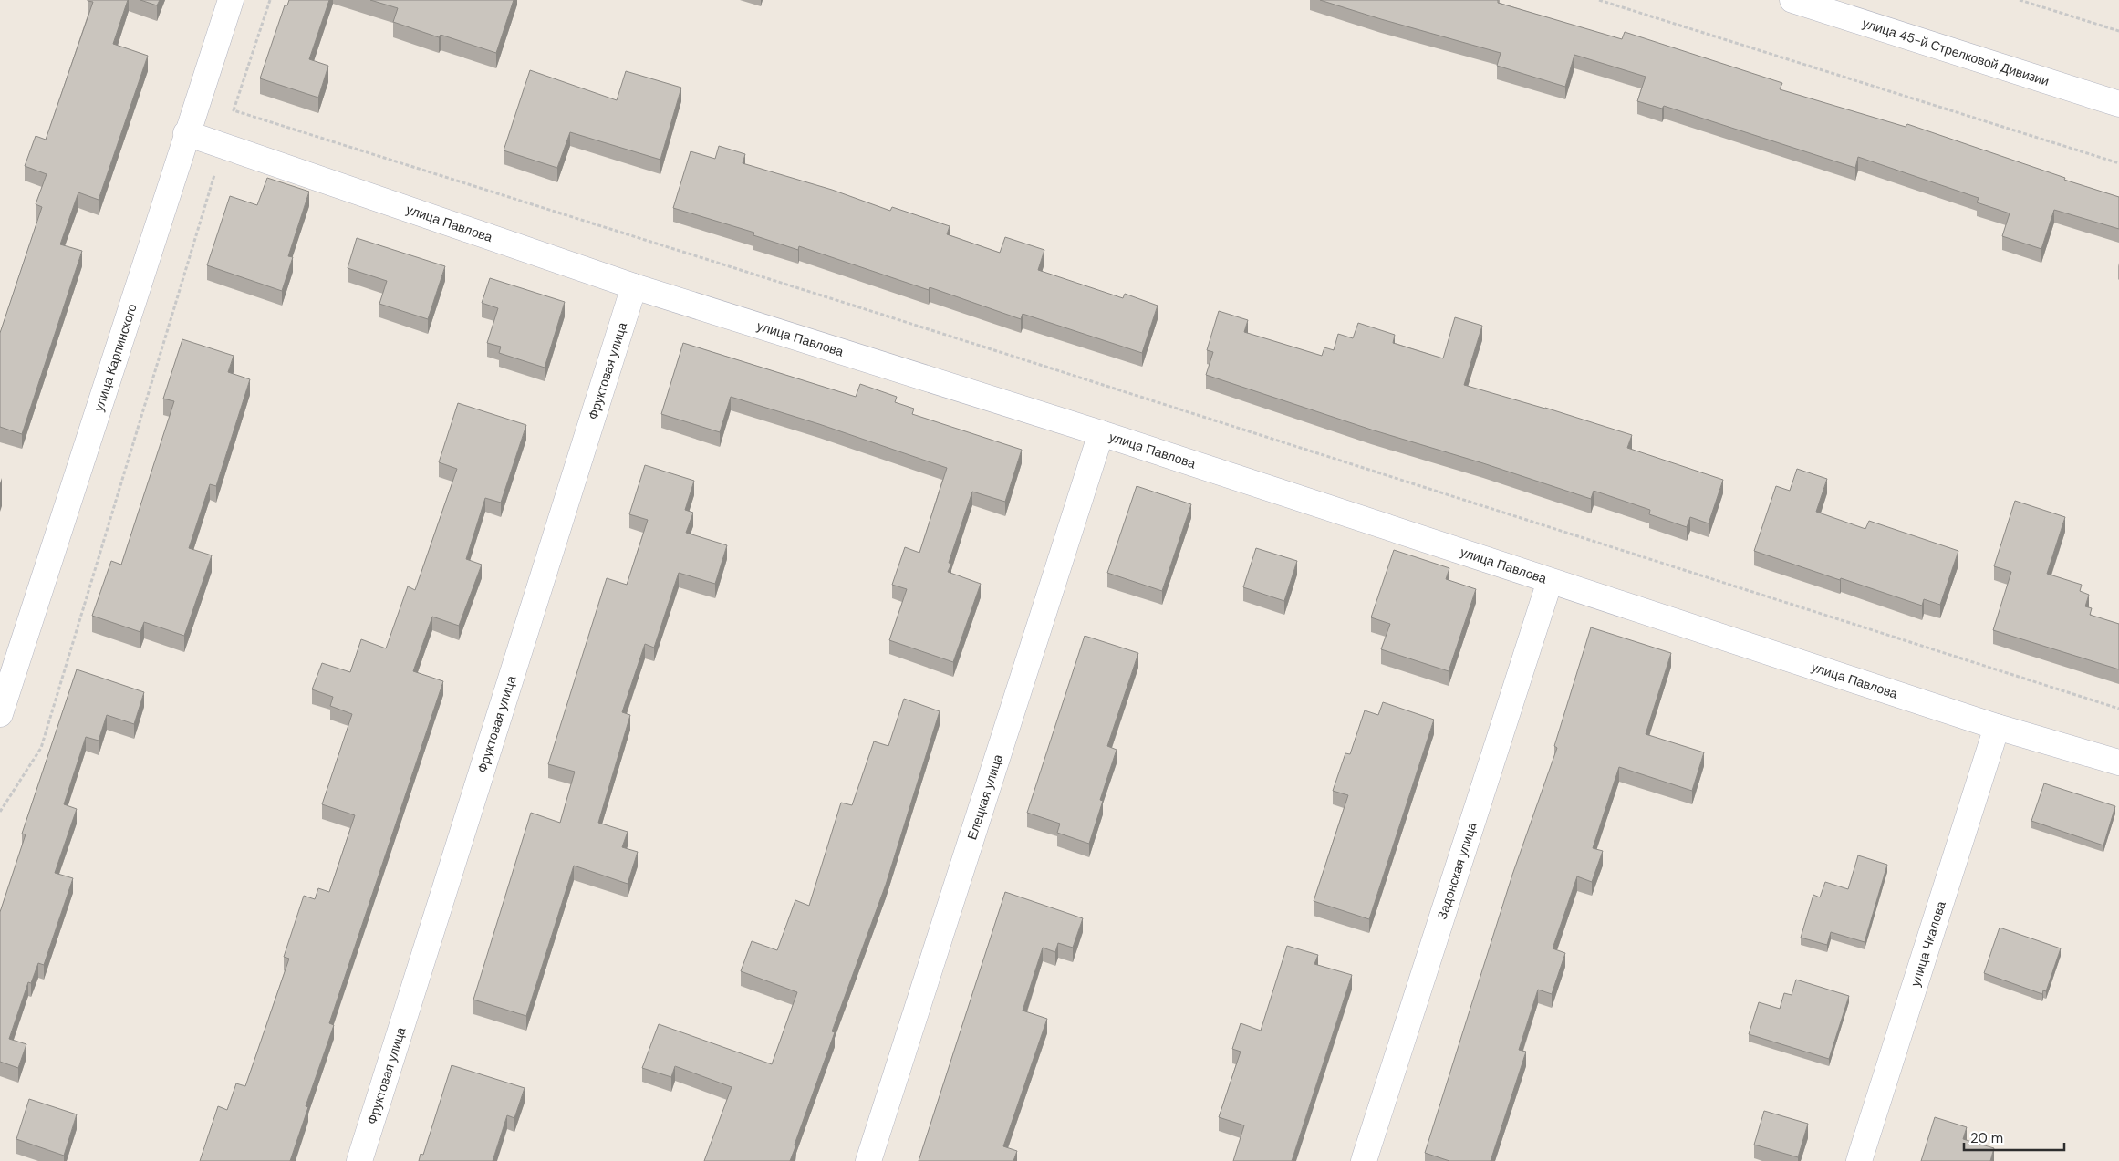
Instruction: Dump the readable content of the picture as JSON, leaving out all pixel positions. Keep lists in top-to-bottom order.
{
  "streets": {
    "street": [
      "улица 45-й Стрелковой Дивизии",
      "улица Павлова",
      "улица Карпинского",
      "Фруктовая улица",
      "Елецкая улица",
      "Задонская улица",
      "улица Чкалова"
    ]
  },
  "crossings": [
    ["улица Павлова", "улица Карпинского"],
    ["улица Павлова", "Фруктовая улица"],
    ["улица Павлова", "Елецкая улица"],
    ["улица Павлова", "Задонская улица"],
    ["улица Павлова", "улица Чкалова"]
  ],
  "scale_bar": "20 m"
}
